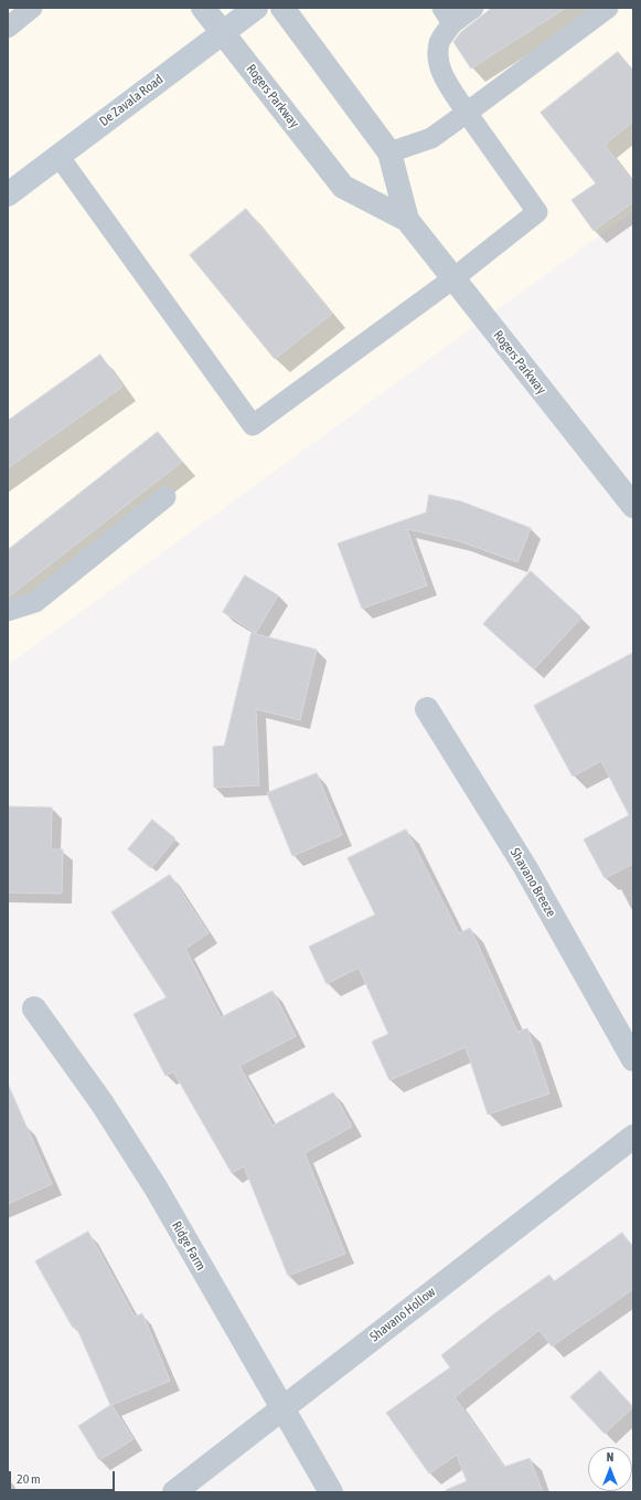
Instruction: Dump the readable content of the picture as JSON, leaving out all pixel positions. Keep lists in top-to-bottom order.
{
  "streets": {
    "main road": ["De Zavala Road"],
    "street": [
      "Rogers Parkway",
      "Shavano Breeze",
      "Ridge Farm",
      "Shavano Hollow"
    ]
  },
  "crossings": [
    ["Rogers Parkway", "De Zavala Road"],
    ["Ridge Farm", "Shavano Hollow"]
  ],
  "scale_bar": "20 m",
  "north": "top"
}
